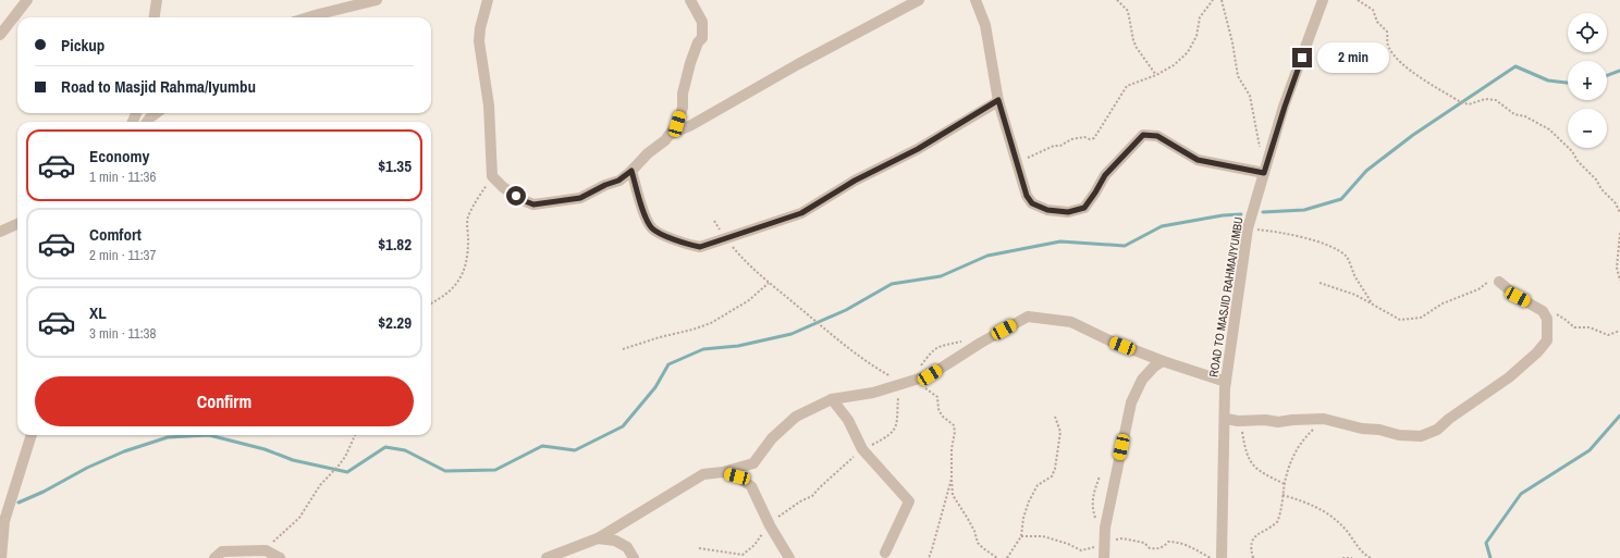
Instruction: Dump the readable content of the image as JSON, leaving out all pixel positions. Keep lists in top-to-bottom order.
{
  "streets": {
    "street": ["ROAD TO MASJID RAHMA/IYUMBU"]
  },
  "page": {
    "map_buttons": ["+", "−"],
    "banner": ["Pickup", "Road to Masjid Rahma/Iyumbu"],
    "bubble": "2 min",
    "list": [
      {
        "name": "Economy",
        "note": "1 min · 11:36",
        "value": "$1.35"
      },
      {
        "name": "Comfort",
        "note": "2 min · 11:37",
        "value": "$1.82"
      },
      {
        "name": "XL",
        "note": "3 min · 11:38",
        "value": "$2.29"
      }
    ],
    "buttons": "Confirm"
  }
}
